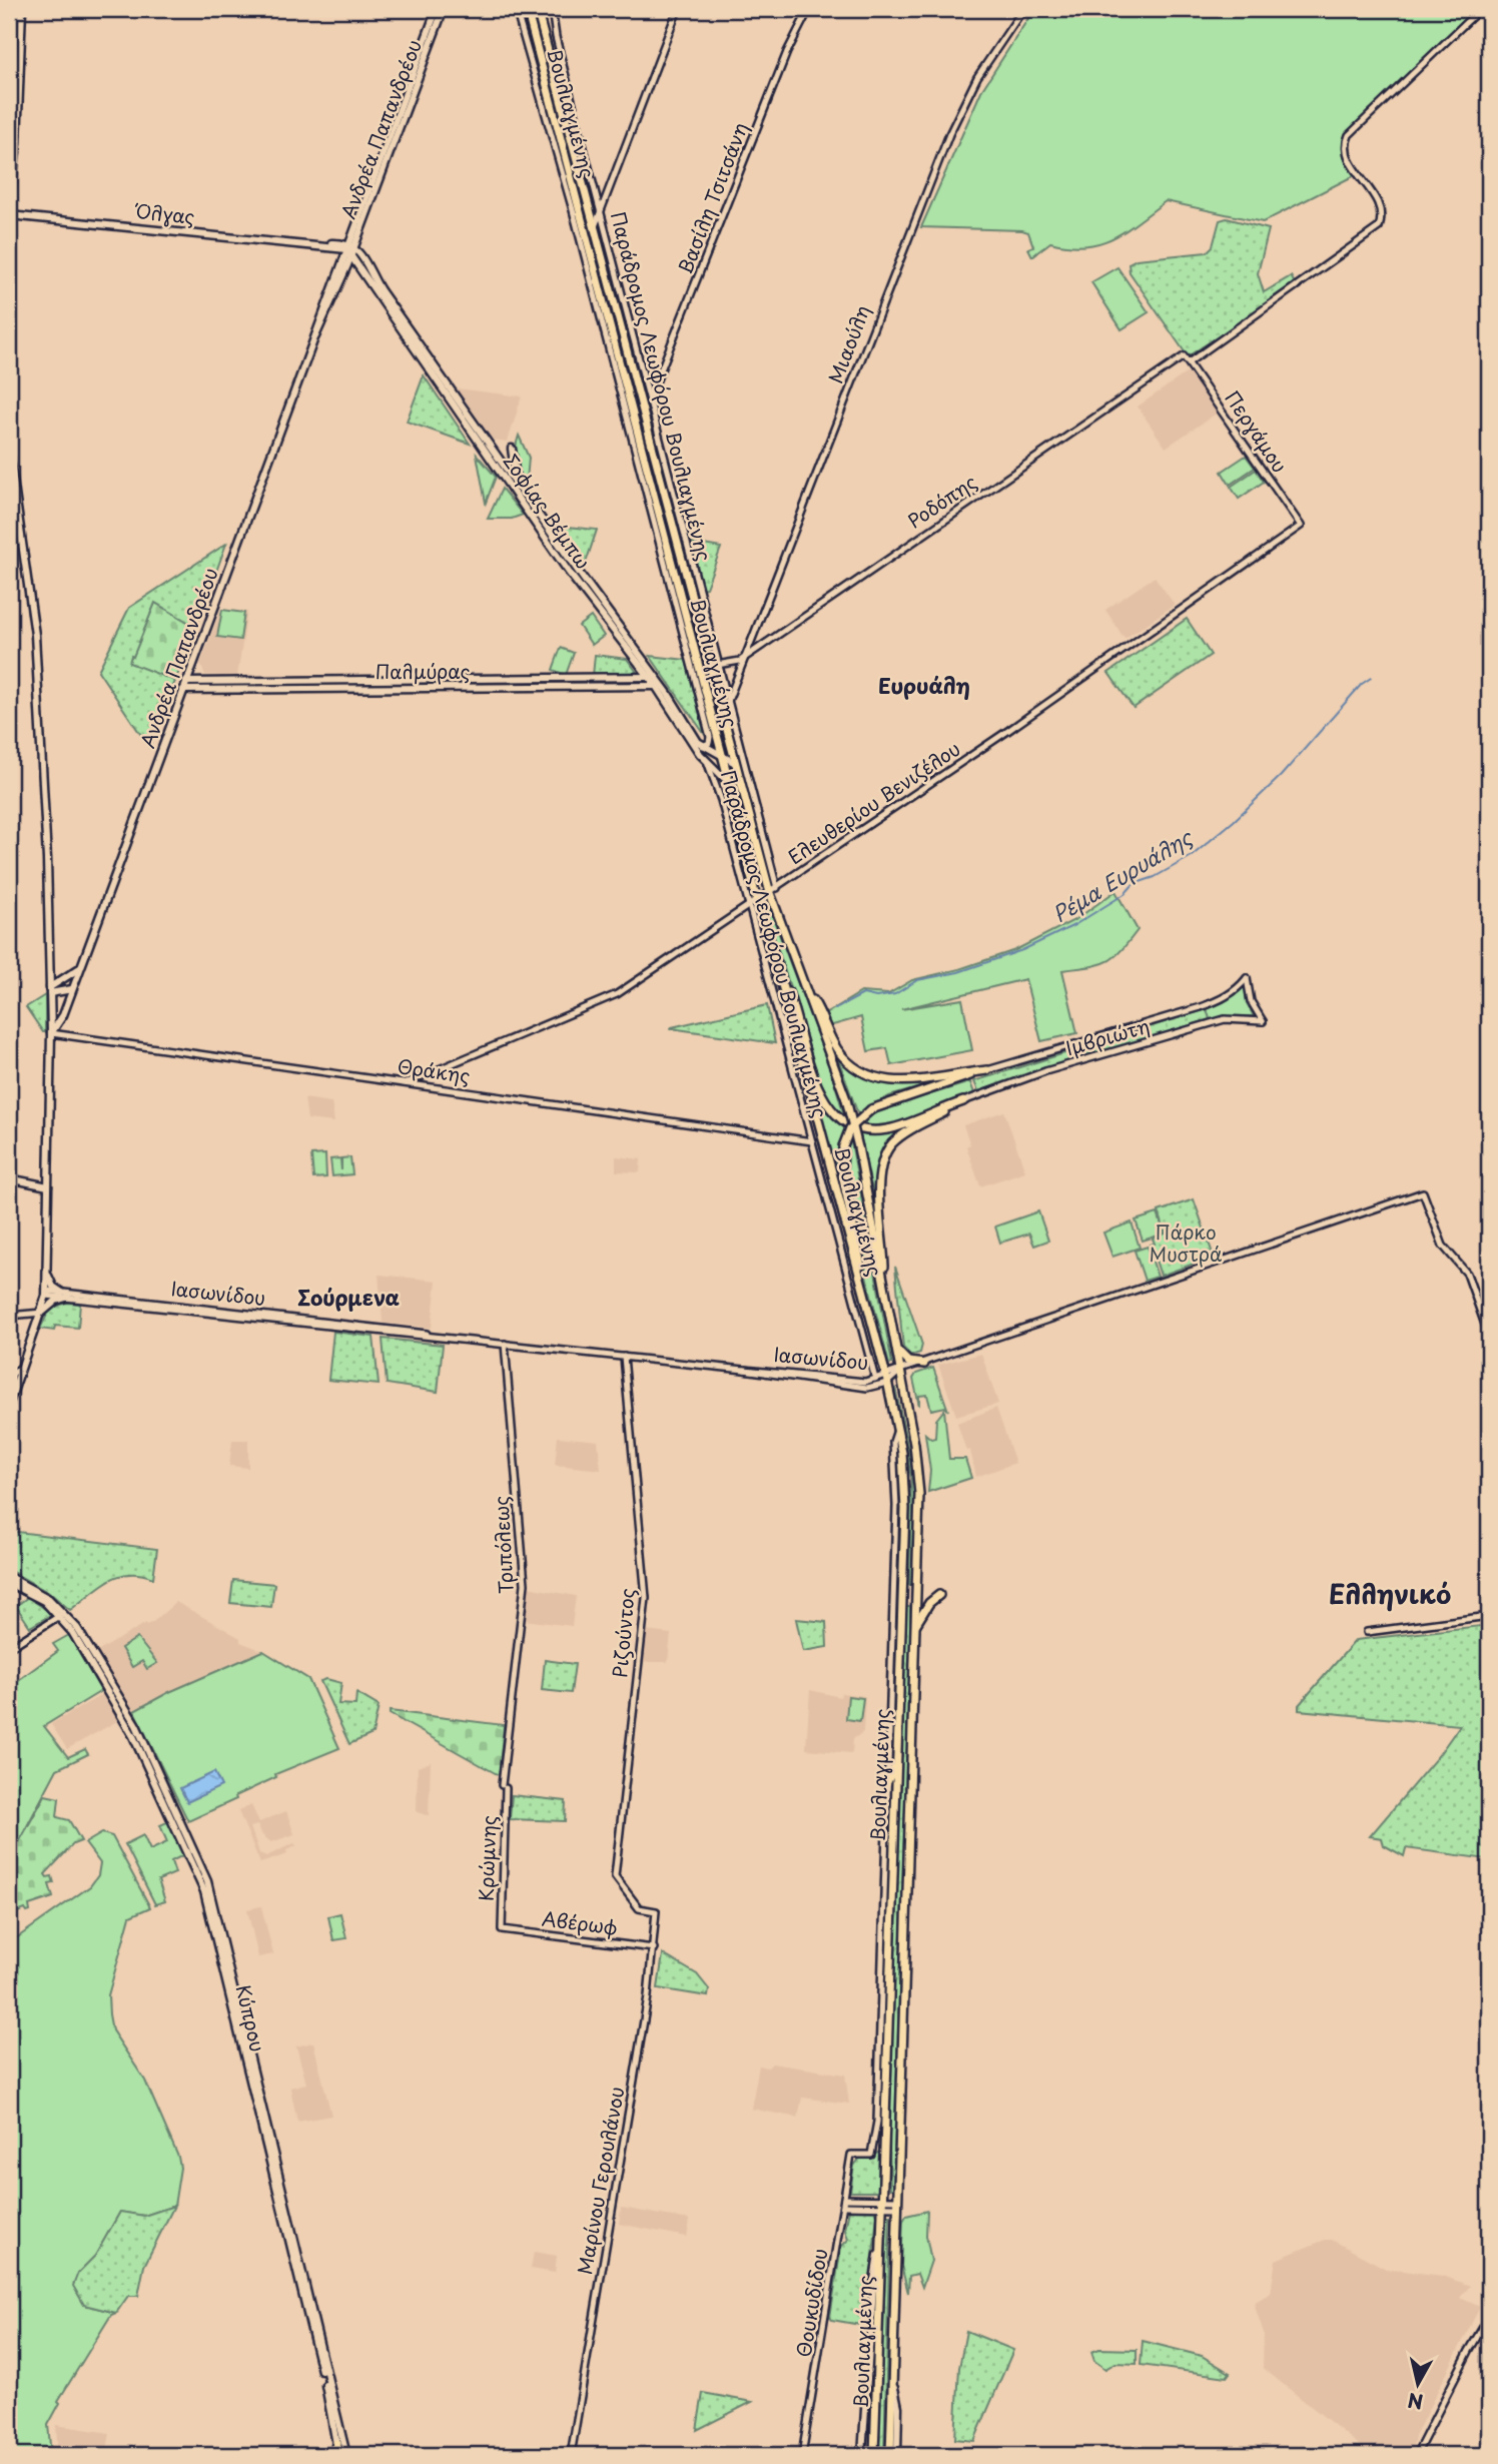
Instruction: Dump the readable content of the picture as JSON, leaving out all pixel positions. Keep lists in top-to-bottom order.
{
  "streets": {
    "main road": [
      "Βουλιαγμένης",
      "Ανδρέα Παπανδρέου",
      "Όλγας",
      "Σοφίας Βέμπω",
      "Παλμύρας",
      "Κύπρου"
    ],
    "street": [
      "Βασίλη Τσιτσάνη",
      "Μιαούλη",
      "Παράδρομος Λεωφόρου Βουλιαγμένης",
      "Περγάμου",
      "Ροδόπης",
      "Ελευθερίου Βενιζέλου",
      "Ιμβριώτη",
      "Θράκης",
      "Ιασωνίδου",
      "Τριπόλεως",
      "Ριζούντος",
      "Κρώμνης",
      "Αβέρωφ",
      "Μαρίνου Γερουλάνου",
      "Θουκυδίδου"
    ]
  },
  "crossings": [
    ["Βουλιαγμένης", "Παράδρομος Λεωφόρου Βουλιαγμένης"],
    ["Βουλιαγμένης", "Σοφίας Βέμπω"],
    ["Βουλιαγμένης", "Ελευθερίου Βενιζέλου"],
    ["Βουλιαγμένης", "Ιασωνίδου"],
    ["Ανδρέα Παπανδρέου", "Όλγας"],
    ["Ανδρέα Παπανδρέου", "Σοφίας Βέμπω"],
    ["Ανδρέα Παπανδρέου", "Παλμύρας"],
    ["Ανδρέα Παπανδρέου", "Θράκης"],
    ["Βασίλη Τσιτσάνη", "Παράδρομος Λεωφόρου Βουλιαγμένης"],
    ["Όλγας", "Σοφίας Βέμπω"],
    ["Μιαούλη", "Παράδρομος Λεωφόρου Βουλιαγμένης"],
    ["Μιαούλη", "Ροδόπης"],
    ["Παράδρομος Λεωφόρου Βουλιαγμένης", "Ροδόπης"],
    ["Παράδρομος Λεωφόρου Βουλιαγμένης", "Σοφίας Βέμπω"],
    ["Παράδρομος Λεωφόρου Βουλιαγμένης", "Ελευθερίου Βενιζέλου"],
    ["Παράδρομος Λεωφόρου Βουλιαγμένης", "Θράκης"],
    ["Παράδρομος Λεωφόρου Βουλιαγμένης", "Ιασωνίδου"],
    ["Περγάμου", "Ροδόπης"],
    ["Περγάμου", "Ελευθερίου Βενιζέλου"],
    ["Σοφίας Βέμπω", "Παλμύρας"],
    ["Ελευθερίου Βενιζέλου", "Θράκης"],
    ["Ιασωνίδου", "Τριπόλεως"],
    ["Ιασωνίδου", "Ριζούντος"],
    ["Τριπόλεως", "Κρώμνης"],
    ["Ριζούντος", "Μαρίνου Γερουλάνου"],
    ["Κρώμνης", "Αβέρωφ"],
    ["Αβέρωφ", "Μαρίνου Γερουλάνου"]
  ],
  "districts": ["Ευρυάλη", "Σούρμενα", "Ελληνικό"],
  "water": ["Ρέμα Ευρυάλης"],
  "parks": ["Πάρκο Μυστρά"],
  "north": "bottom"
}
